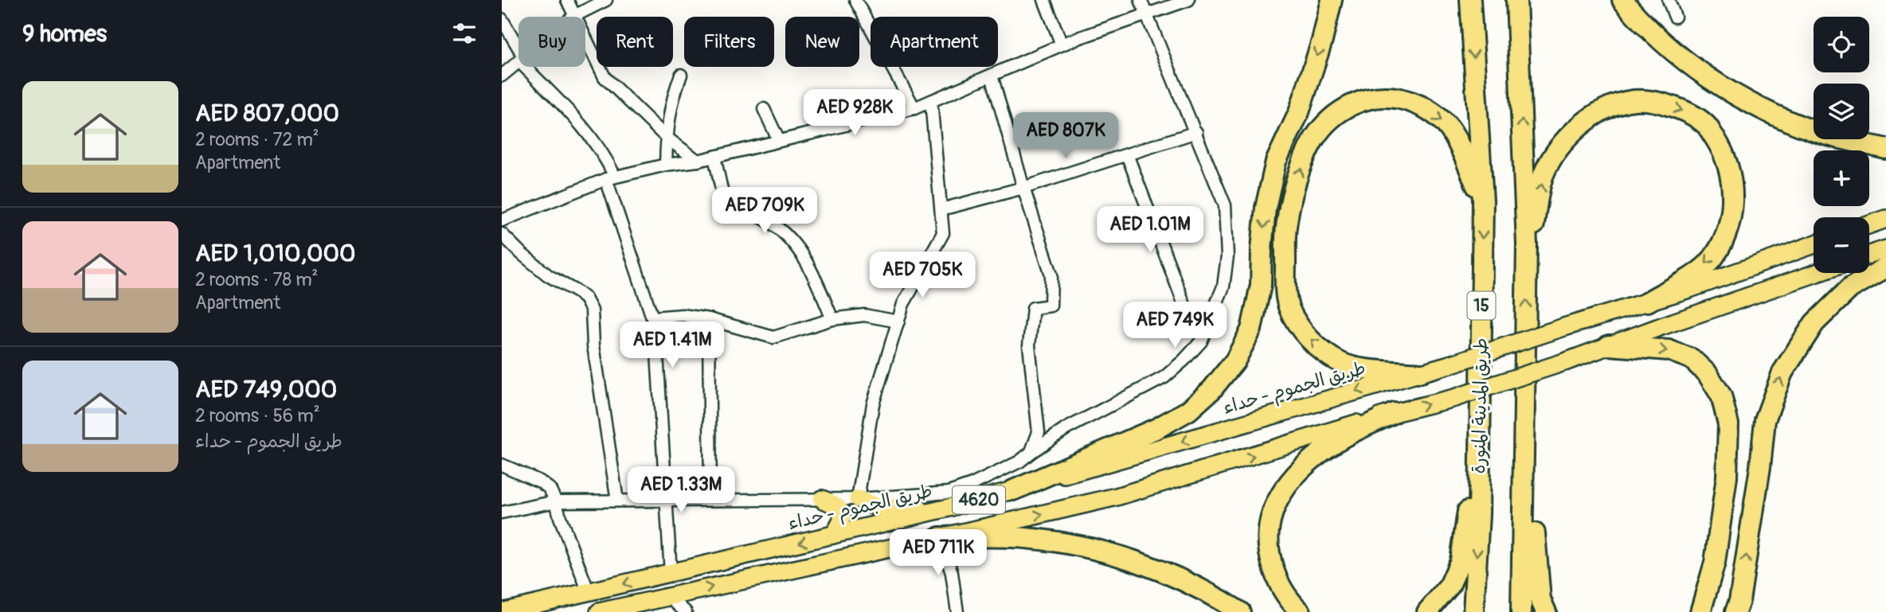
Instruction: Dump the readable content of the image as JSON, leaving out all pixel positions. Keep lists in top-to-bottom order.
{
  "streets": {
    "highway": ["15", "طريق المدينة المنورة"],
    "main road": ["طريق الجموم - حداء", "4620"]
  },
  "page": {
    "heading": "9 homes",
    "map_buttons": ["+", "−"],
    "chip": [
      "Buy",
      "Rent",
      "Filters",
      "New",
      "Apartment"
    ],
    "list": [
      {
        "name": "AED 807,000",
        "note": "2 rooms · 72 m² · Apartment"
      },
      {
        "name": "AED 1,010,000",
        "note": "2 rooms · 78 m² · Apartment"
      },
      {
        "name": "AED 749,000",
        "note": "2 rooms · 56 m² · طريق الجموم - حداء"
      }
    ],
    "price": [
      "AED 928K",
      "AED 807K",
      "AED 709K",
      "AED 1.01M",
      "AED 705K",
      "AED 749K",
      "AED 1.41M",
      "AED 1.33M",
      "AED 711K"
    ]
  }
}
